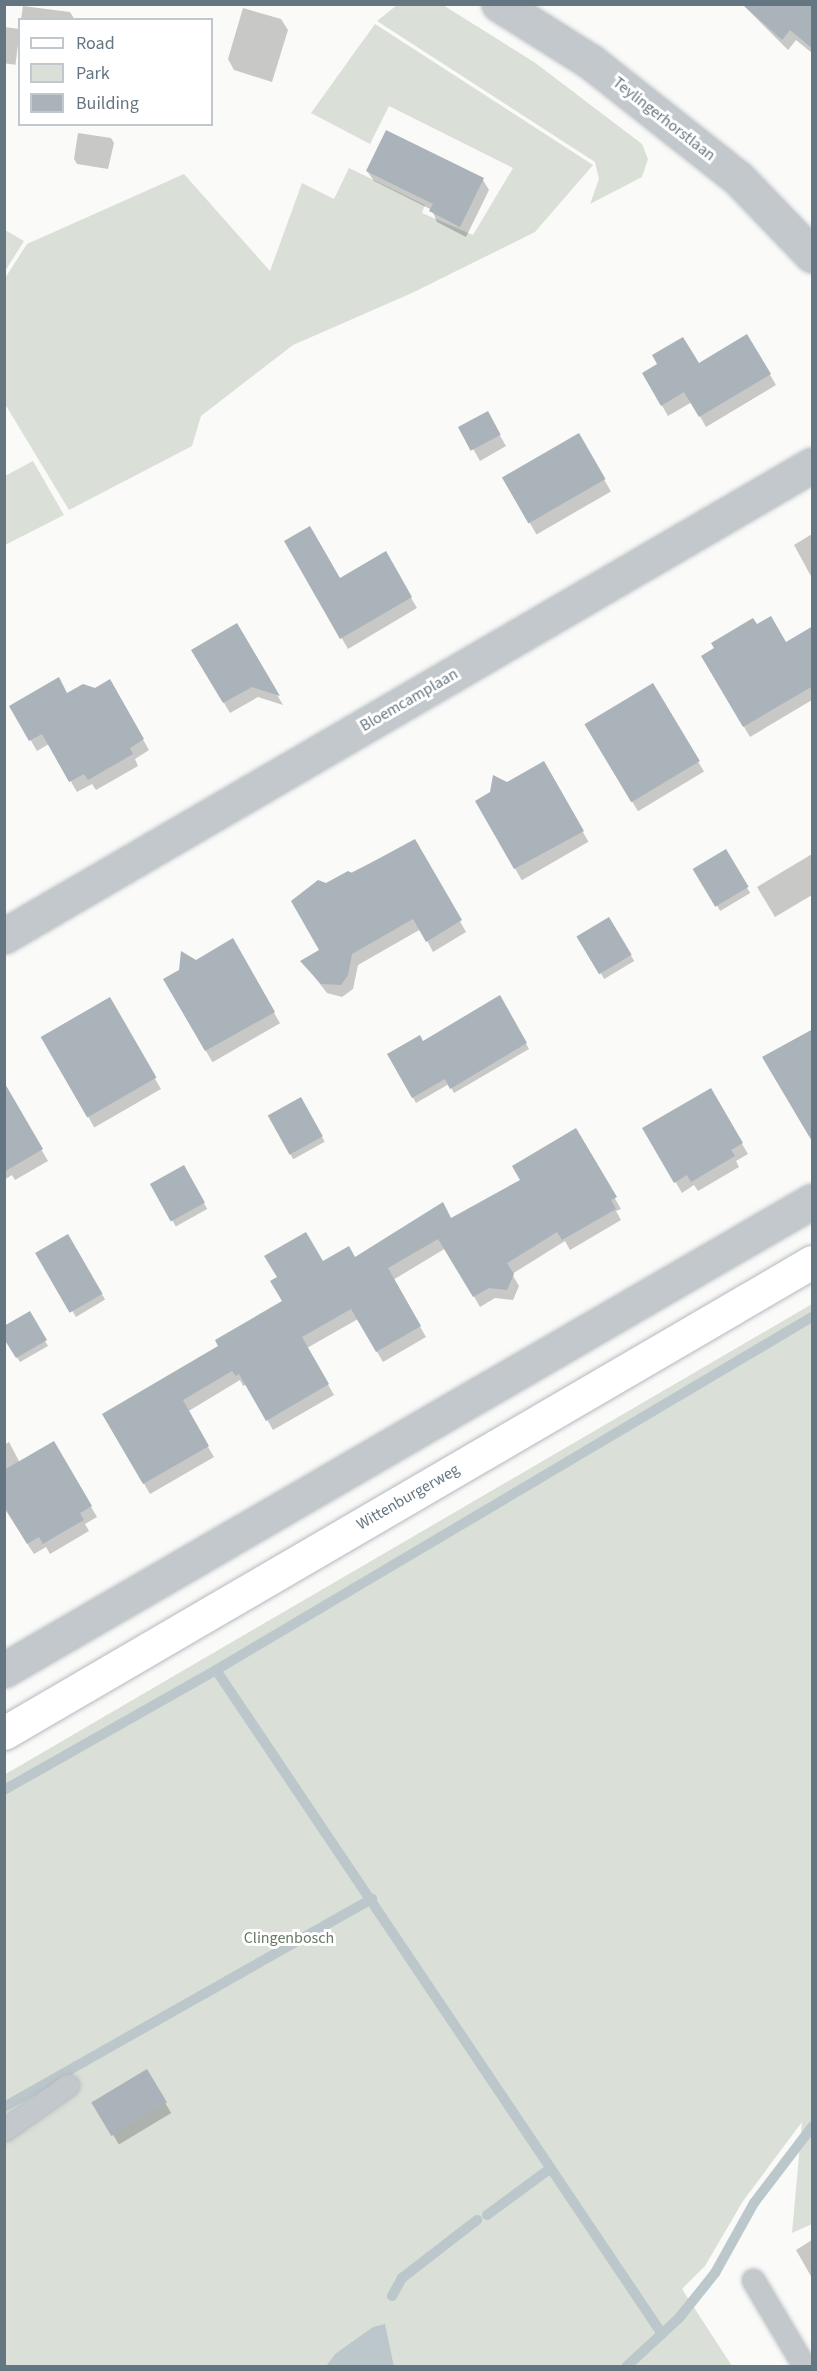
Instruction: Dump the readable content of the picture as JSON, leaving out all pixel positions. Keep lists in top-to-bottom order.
{
  "streets": {
    "street": ["Teylingerhorstlaan", "Bloemcamplaan", "Wittenburgerweg"]
  },
  "parks": ["Clingenbosch"],
  "legend": ["Road", "Park", "Building"]
}
